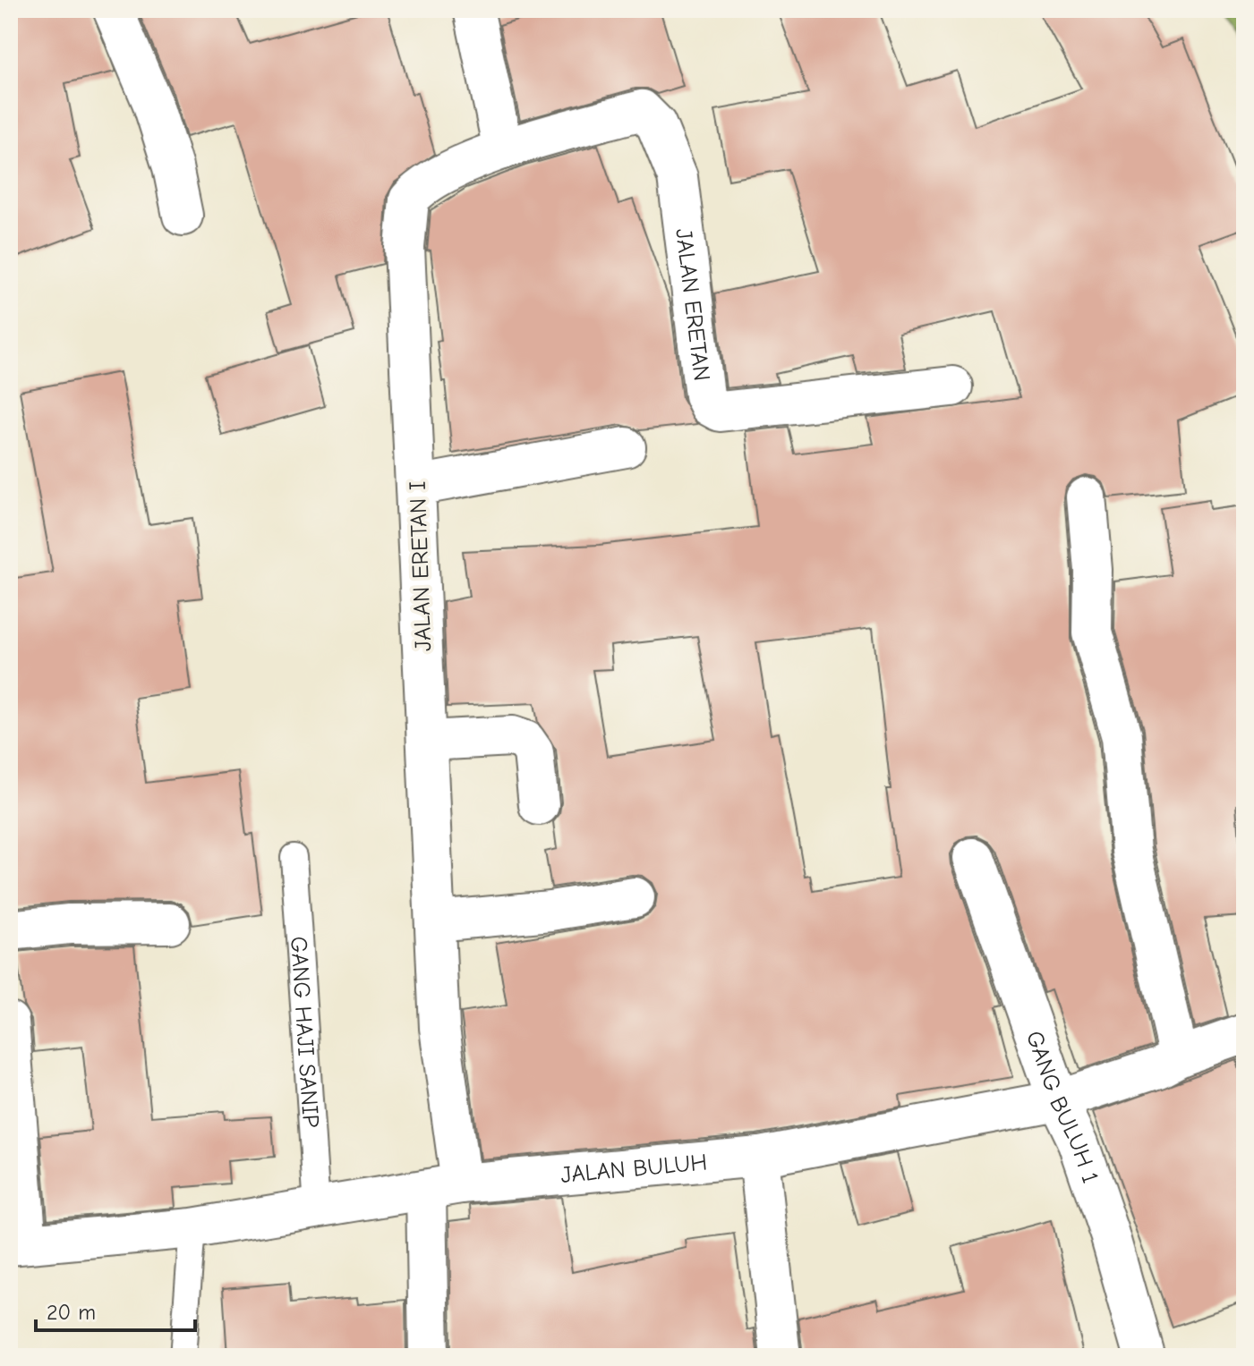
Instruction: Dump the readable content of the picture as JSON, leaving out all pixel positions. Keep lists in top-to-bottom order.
{
  "streets": {
    "street": [
      "JALAN ERETAN",
      "JALAN ERETAN I",
      "GANG BULUH 1",
      "JALAN BULUH"
    ],
    "lane": ["GANG HAJI SANIP"]
  },
  "crossings": [
    ["JALAN ERETAN", "JALAN ERETAN I"],
    ["JALAN ERETAN I", "JALAN BULUH"],
    ["GANG HAJI SANIP", "JALAN BULUH"],
    ["GANG BULUH 1", "JALAN BULUH"]
  ],
  "scale_bar": "20 m"
}
